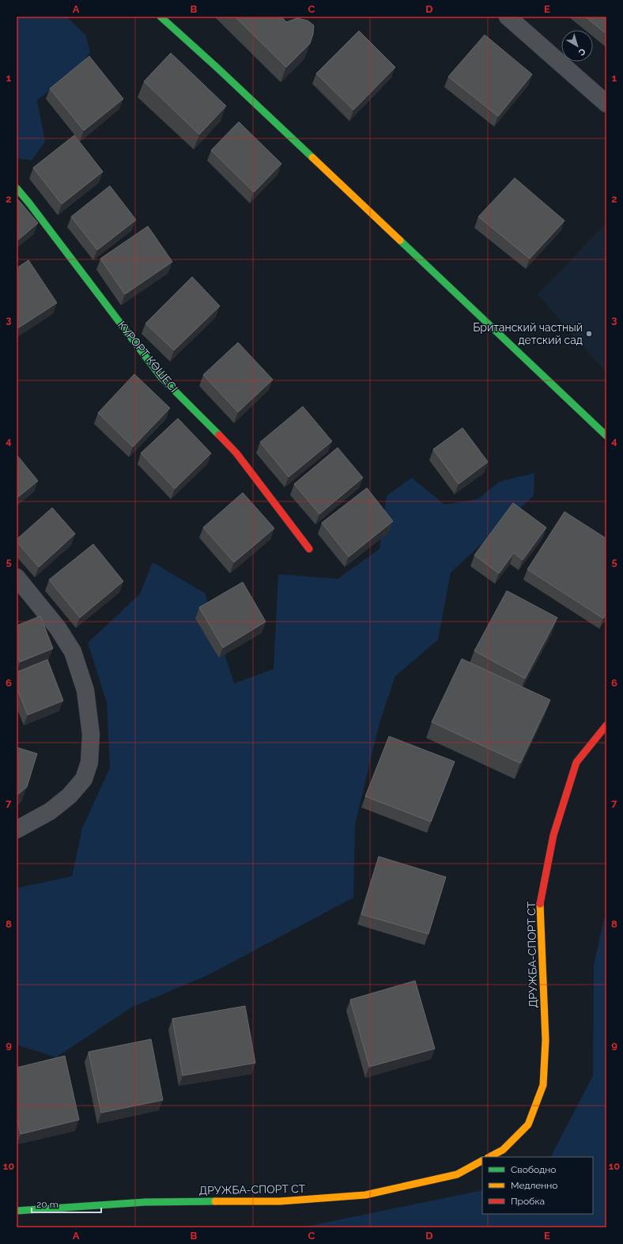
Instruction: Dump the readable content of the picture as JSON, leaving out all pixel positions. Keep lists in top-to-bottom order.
{
  "streets": {
    "street": ["КУРОРТ КӨШЕСІ", "ДРУЖБА-СПОРТ СТ"]
  },
  "places": ["Британский частный детский сад"],
  "legend": ["Свободно", "Медленно", "Пробка"],
  "scale_bar": "20 m",
  "north": "bottom right",
  "grid": {
    "columns": [
      "A",
      "B",
      "C",
      "D",
      "E"
    ],
    "rows": [
      "1",
      "2",
      "3",
      "4",
      "5",
      "6",
      "7",
      "8",
      "9",
      "10"
    ]
  }
}
